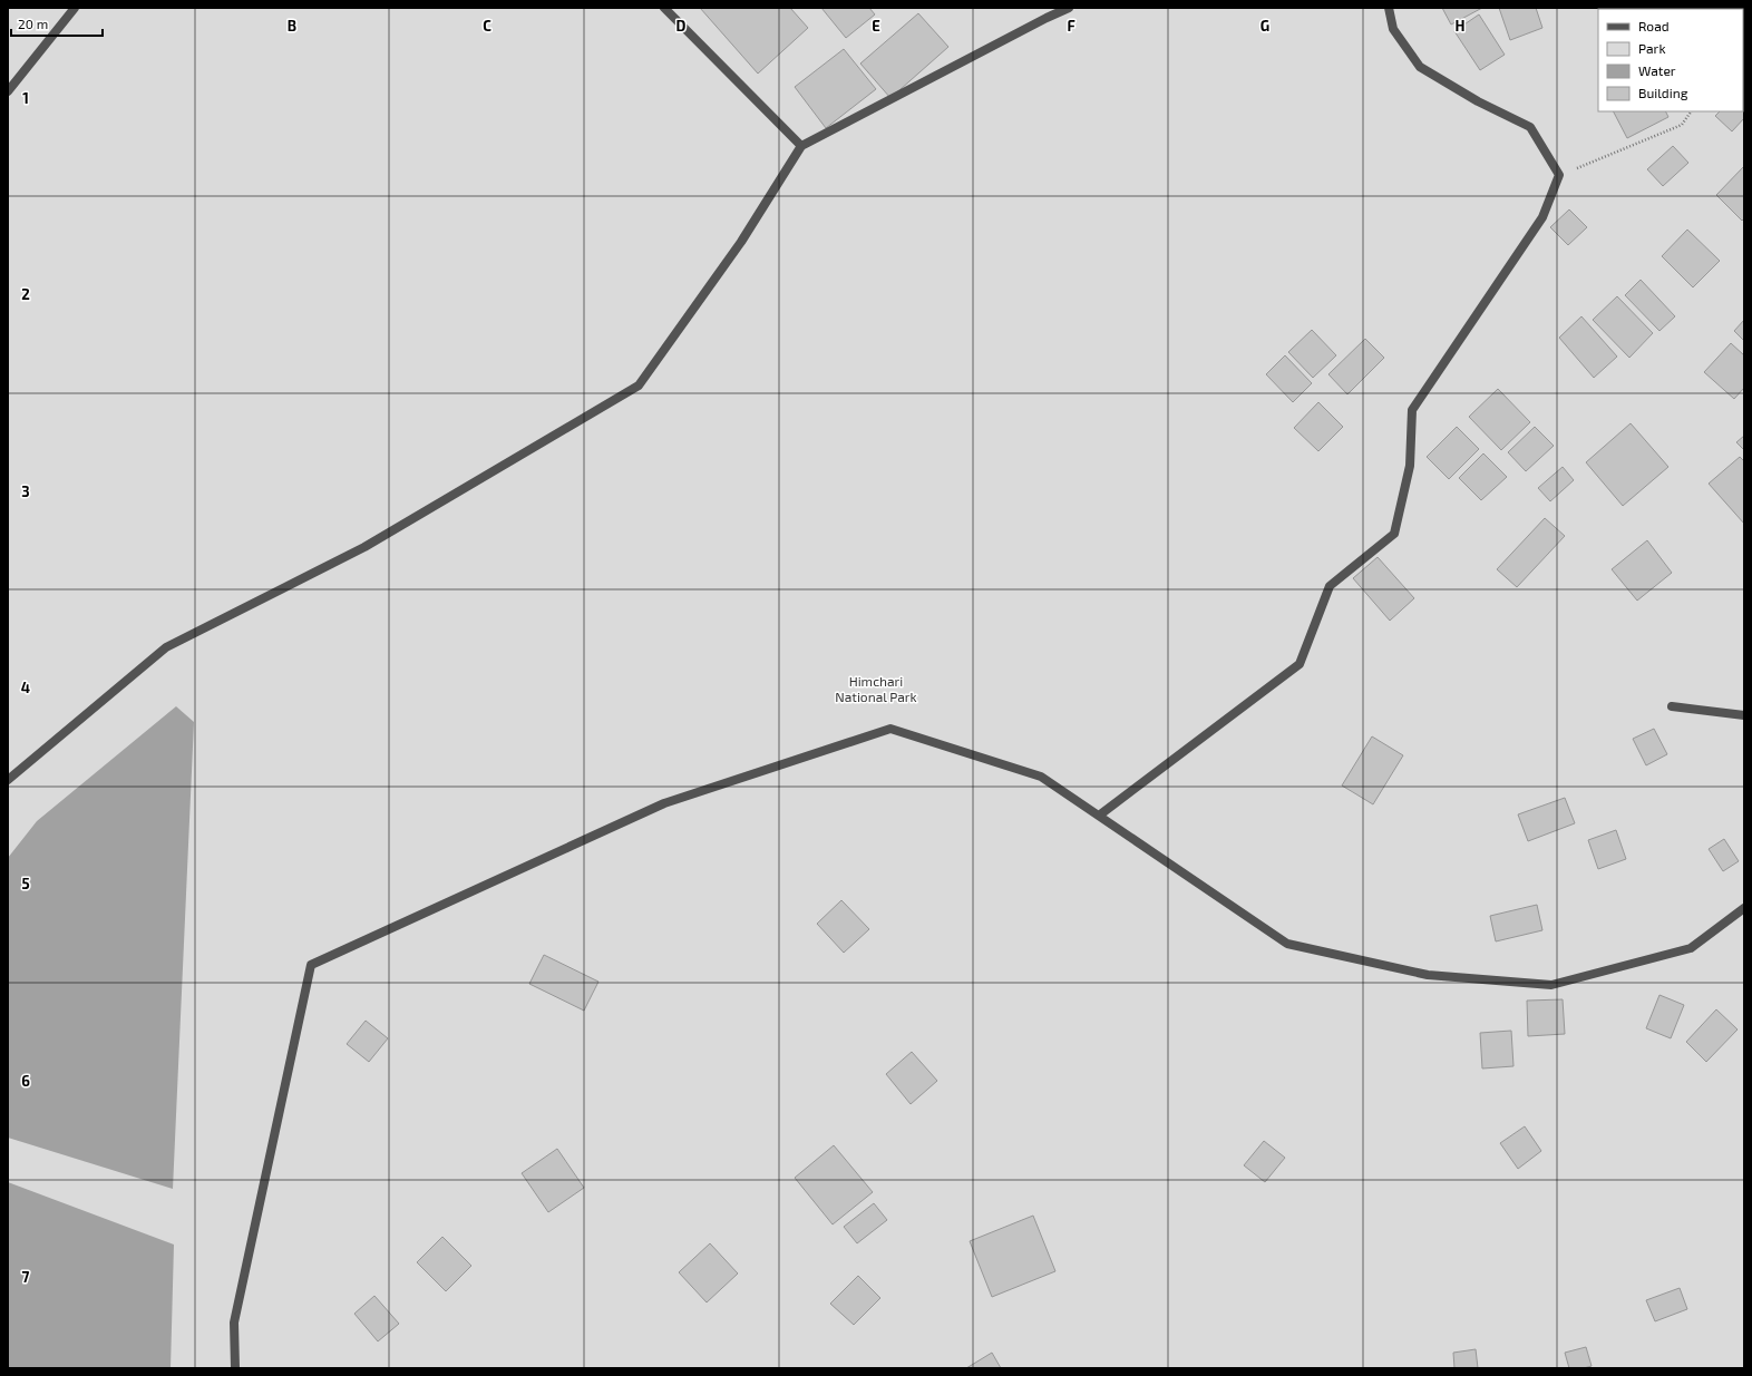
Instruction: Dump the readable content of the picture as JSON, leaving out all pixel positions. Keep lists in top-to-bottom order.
{
  "parks": ["Himchari National Park"],
  "legend": [
    "Road",
    "Park",
    "Water",
    "Building"
  ],
  "scale_bar": "20 m",
  "grid": {
    "columns": [
      "B",
      "C",
      "D",
      "E",
      "F",
      "G",
      "H"
    ],
    "rows": [
      "1",
      "2",
      "3",
      "4",
      "5",
      "6",
      "7"
    ]
  }
}
